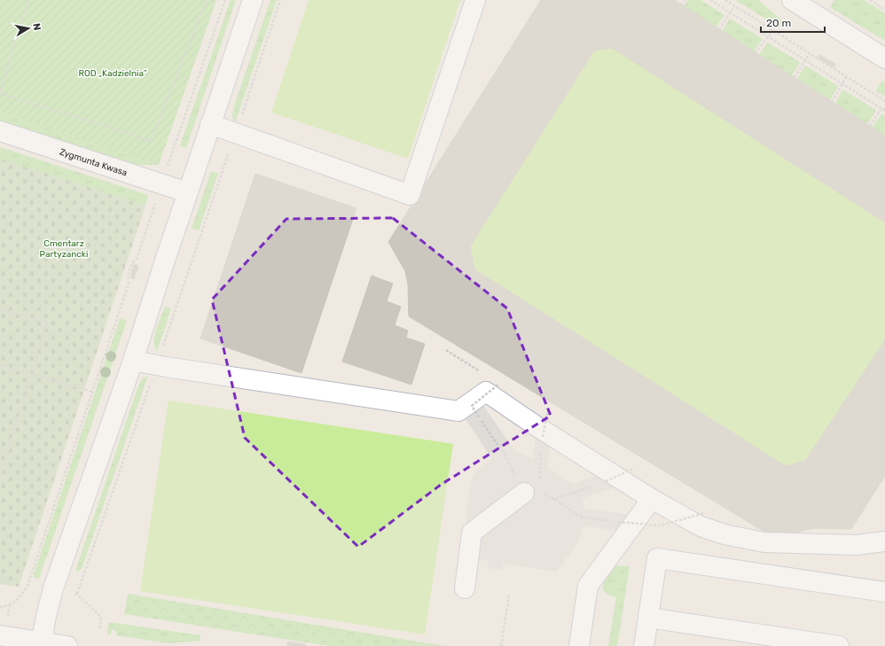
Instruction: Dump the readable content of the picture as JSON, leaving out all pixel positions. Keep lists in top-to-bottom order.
{
  "streets": {
    "street": ["Zygmunta Kwasa"]
  },
  "parks": ["ROD „Kadzielnia”", "Cmentarz Partyzancki"],
  "scale_bar": "20 m",
  "north": "right"
}
